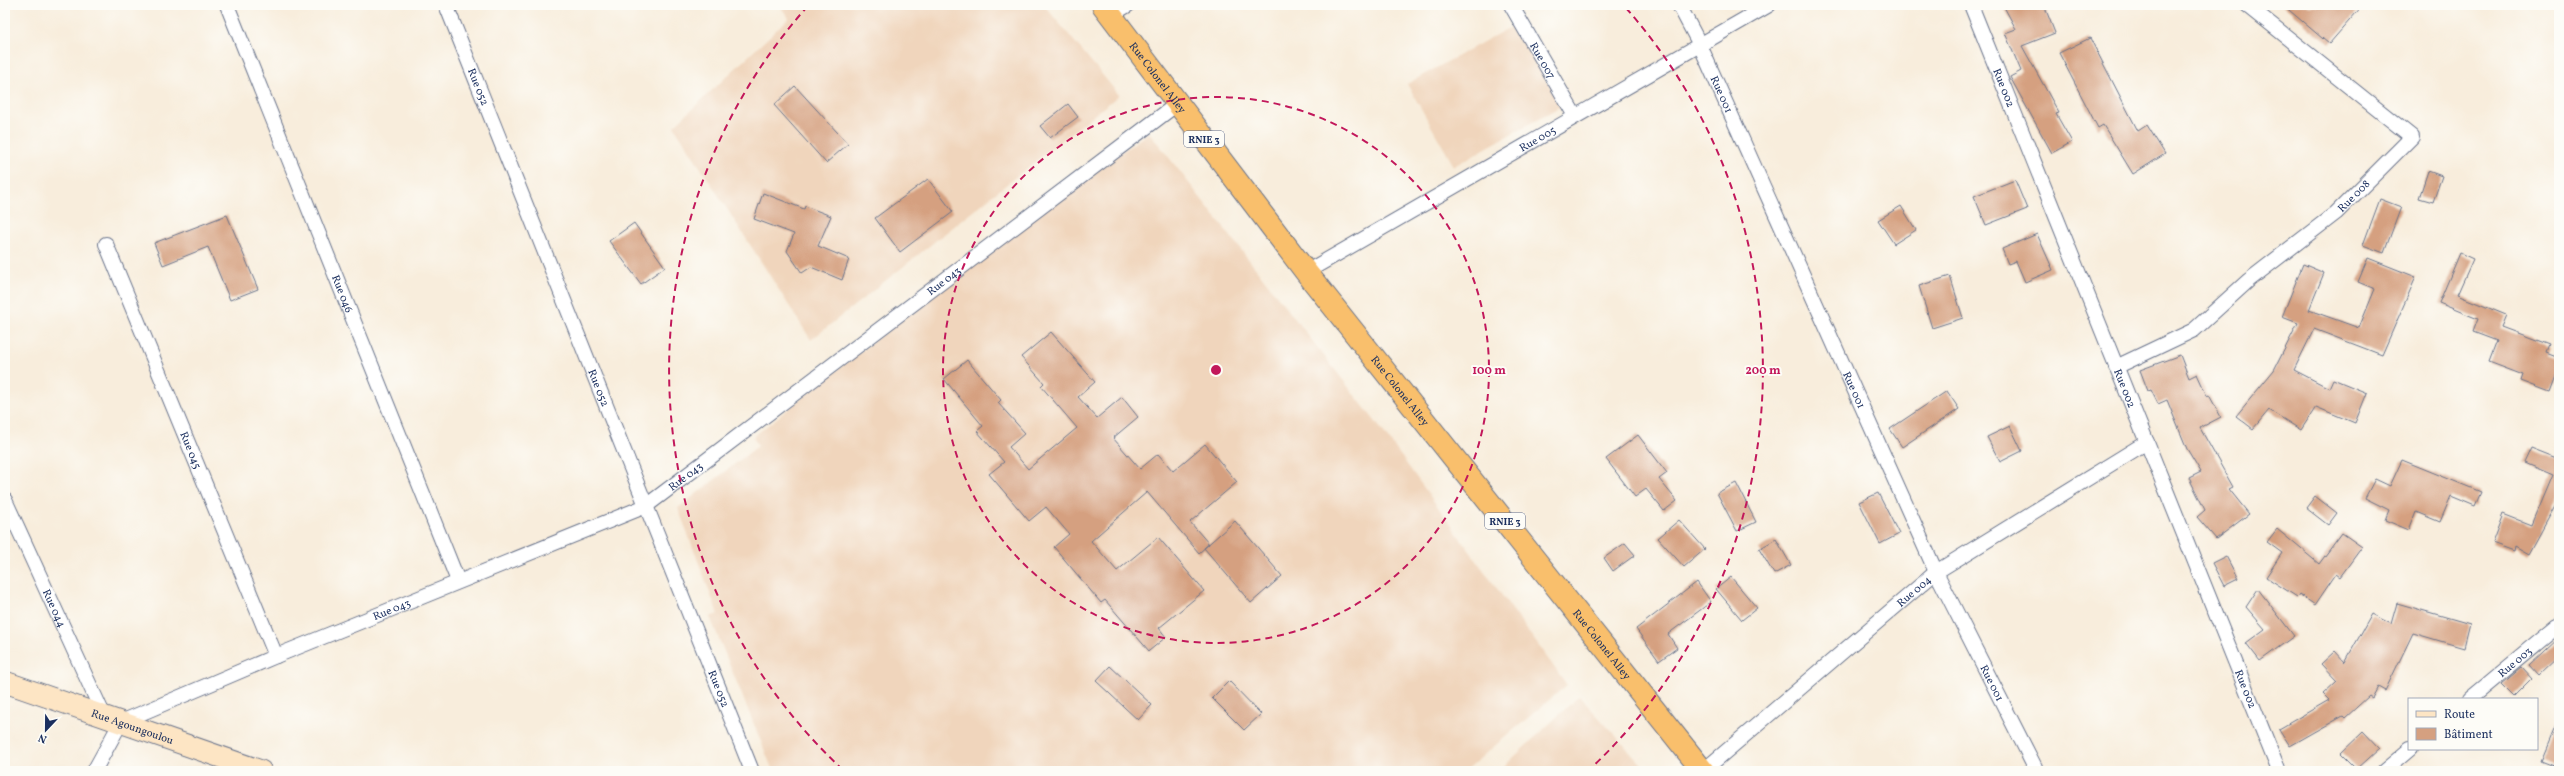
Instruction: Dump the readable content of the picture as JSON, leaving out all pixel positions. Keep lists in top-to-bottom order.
{
  "streets": {
    "highway": ["Rue Colonel Alley", "RNIE 3"],
    "main road": ["Rue Agoungoulou"],
    "street": [
      "Rue 007",
      "Rue 052",
      "Rue 002",
      "Rue 001",
      "Rue 005",
      "Rue 008",
      "Rue 043",
      "Rue 046",
      "Rue 045",
      "Rue 004",
      "Rue 044",
      "Rue 003"
    ]
  },
  "crossings": [
    ["Rue 007", "Rue 005"],
    ["Rue Colonel Alley", "Rue 005"],
    ["Rue Colonel Alley", "Rue 043"],
    ["Rue Colonel Alley", "Rue 004"],
    ["Rue 052", "Rue 043"],
    ["Rue 002", "Rue 008"],
    ["Rue 002", "Rue 004"],
    ["Rue 001", "Rue 005"],
    ["Rue 001", "Rue 004"],
    ["Rue 043", "Rue 046"],
    ["Rue 043", "Rue 045"],
    ["Rue 043", "Rue 044"],
    ["Rue 043", "Rue Agoungoulou"],
    ["Rue 044", "Rue Agoungoulou"]
  ],
  "legend": ["Route", "Bâtiment"],
  "north": "bottom",
  "rings": ["100 m", "200 m"]
}
